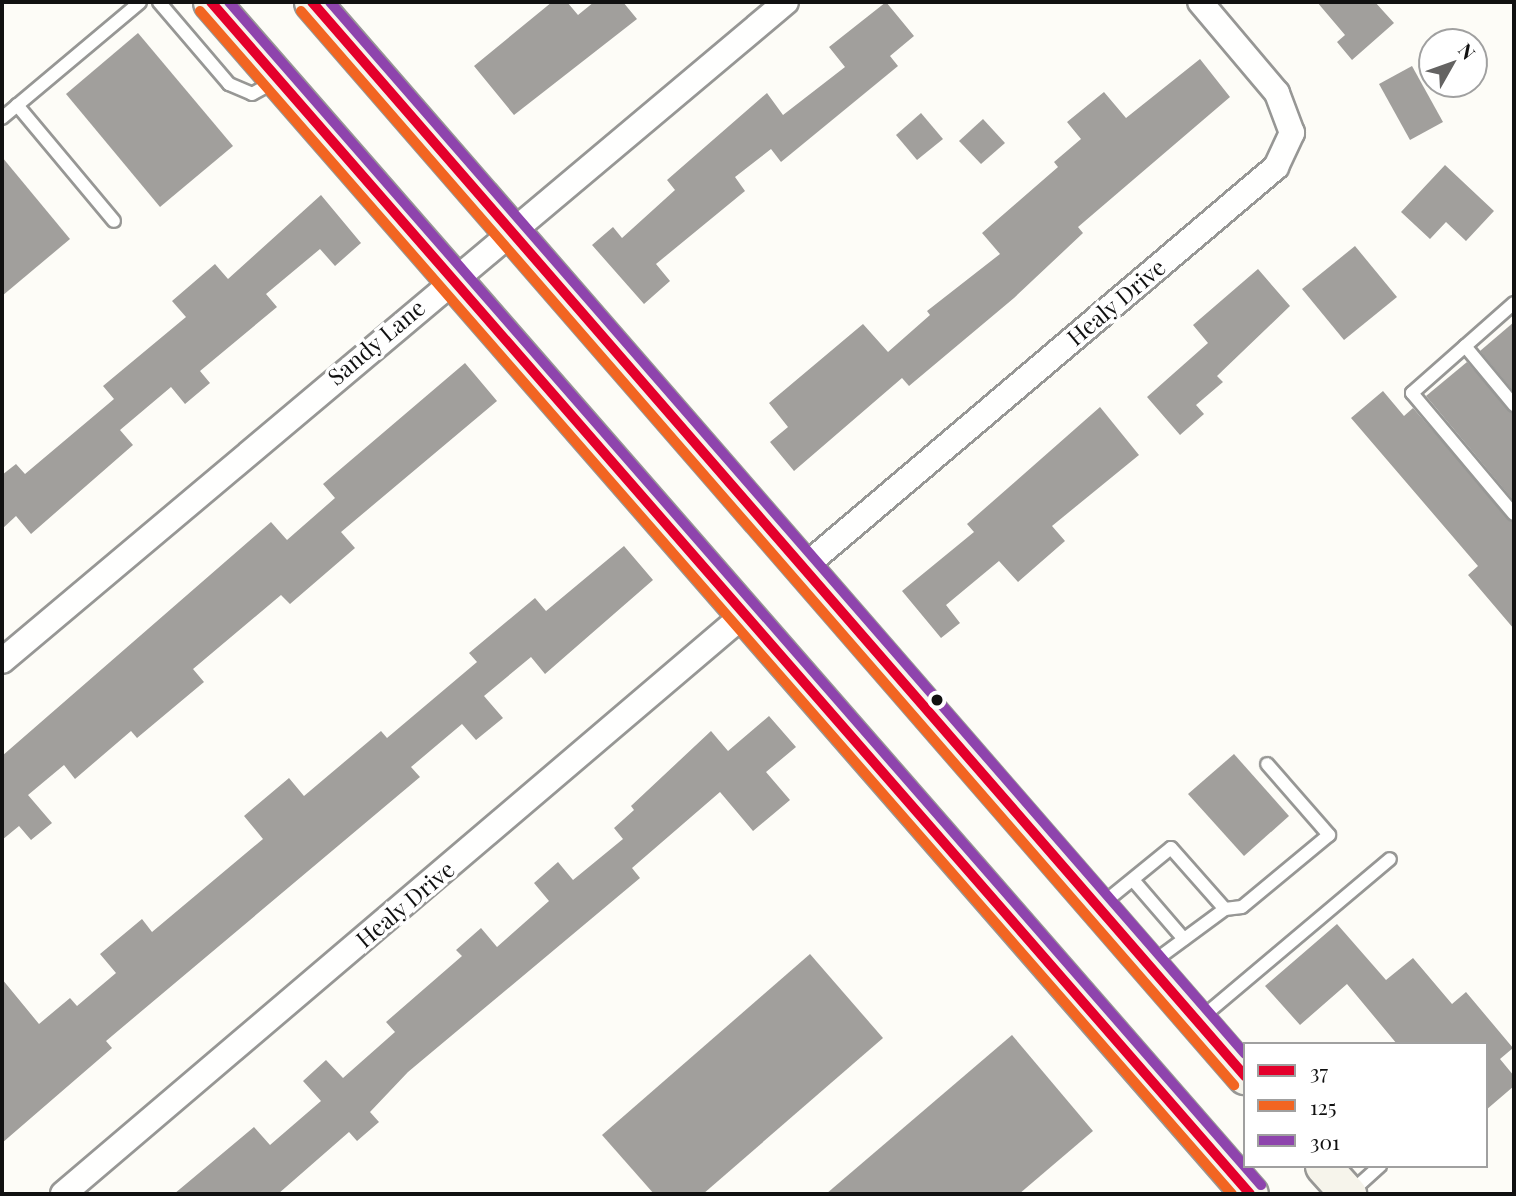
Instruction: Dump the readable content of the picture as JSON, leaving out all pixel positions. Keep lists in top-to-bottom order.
{
  "streets": {
    "street": ["Healy Drive", "Sandy Lane"]
  },
  "lines": ["transit line 37", "transit line 301", "transit line 125"],
  "legend": ["37", "125", "301"],
  "north": "top right"
}
